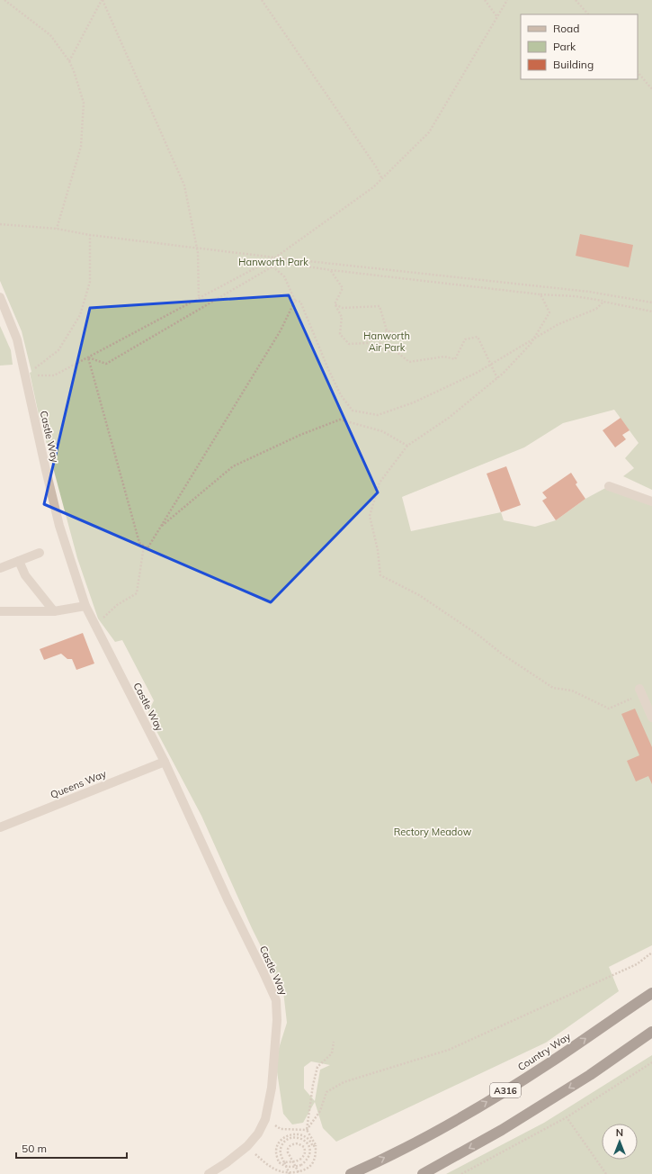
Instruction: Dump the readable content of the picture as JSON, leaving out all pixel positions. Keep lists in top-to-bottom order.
{
  "streets": {
    "highway": ["Country Way", "A316"],
    "street": ["Castle Way", "Queens Way"]
  },
  "crossings": [
    ["Castle Way", "Queens Way"]
  ],
  "parks": ["Hanworth Park", "Hanworth Air Park", "Rectory Meadow"],
  "legend": ["Road", "Park", "Building"],
  "scale_bar": "50 m",
  "north": "top"
}
